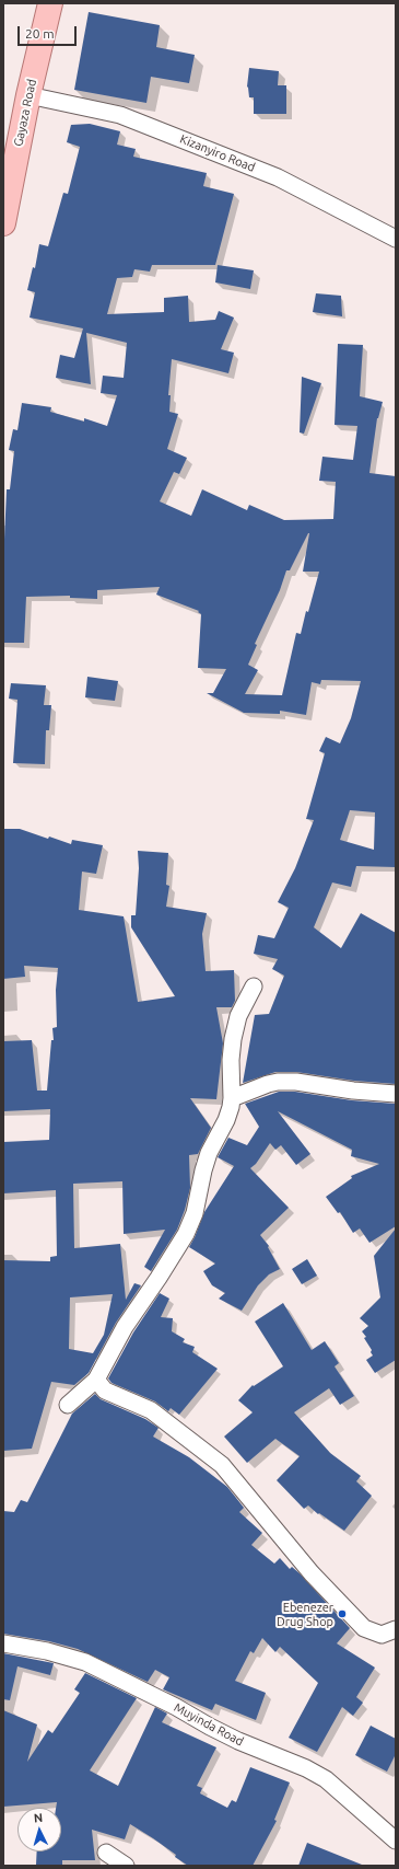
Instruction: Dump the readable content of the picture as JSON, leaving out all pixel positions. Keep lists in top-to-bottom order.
{
  "streets": {
    "main road": ["Gayaza Road"],
    "street": ["Kizanyiro Road", "Muyinda Road"]
  },
  "crossings": [
    ["Gayaza Road", "Kizanyiro Road"]
  ],
  "places": ["Ebenezer Drug Shop"],
  "scale_bar": "20 m",
  "north": "top"
}
